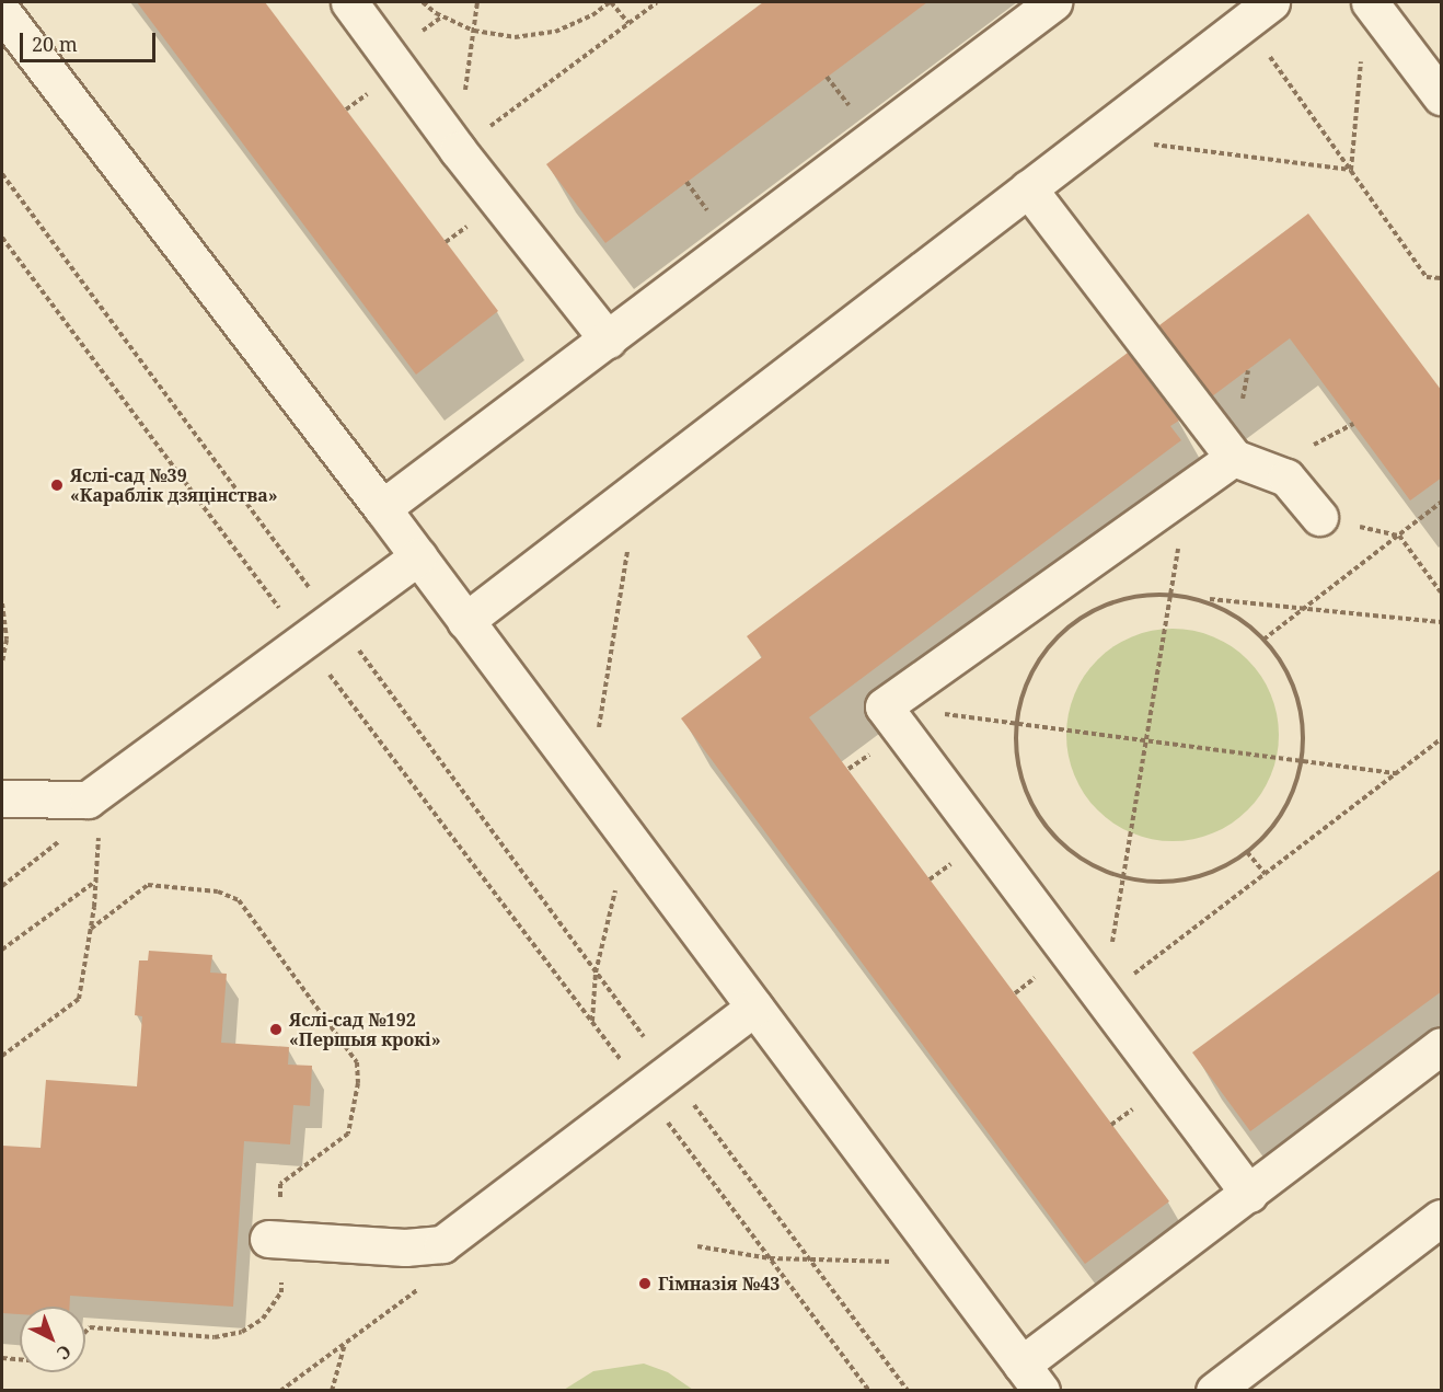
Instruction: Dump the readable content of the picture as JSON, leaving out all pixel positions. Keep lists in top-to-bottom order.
{
  "places": ["Яслі-сад №39 «Караблік дзяцінства»", "Яслі-сад №192 «Першыя крокі»", "Гімназія №43"],
  "scale_bar": "20 m",
  "north": "bottom right"
}
